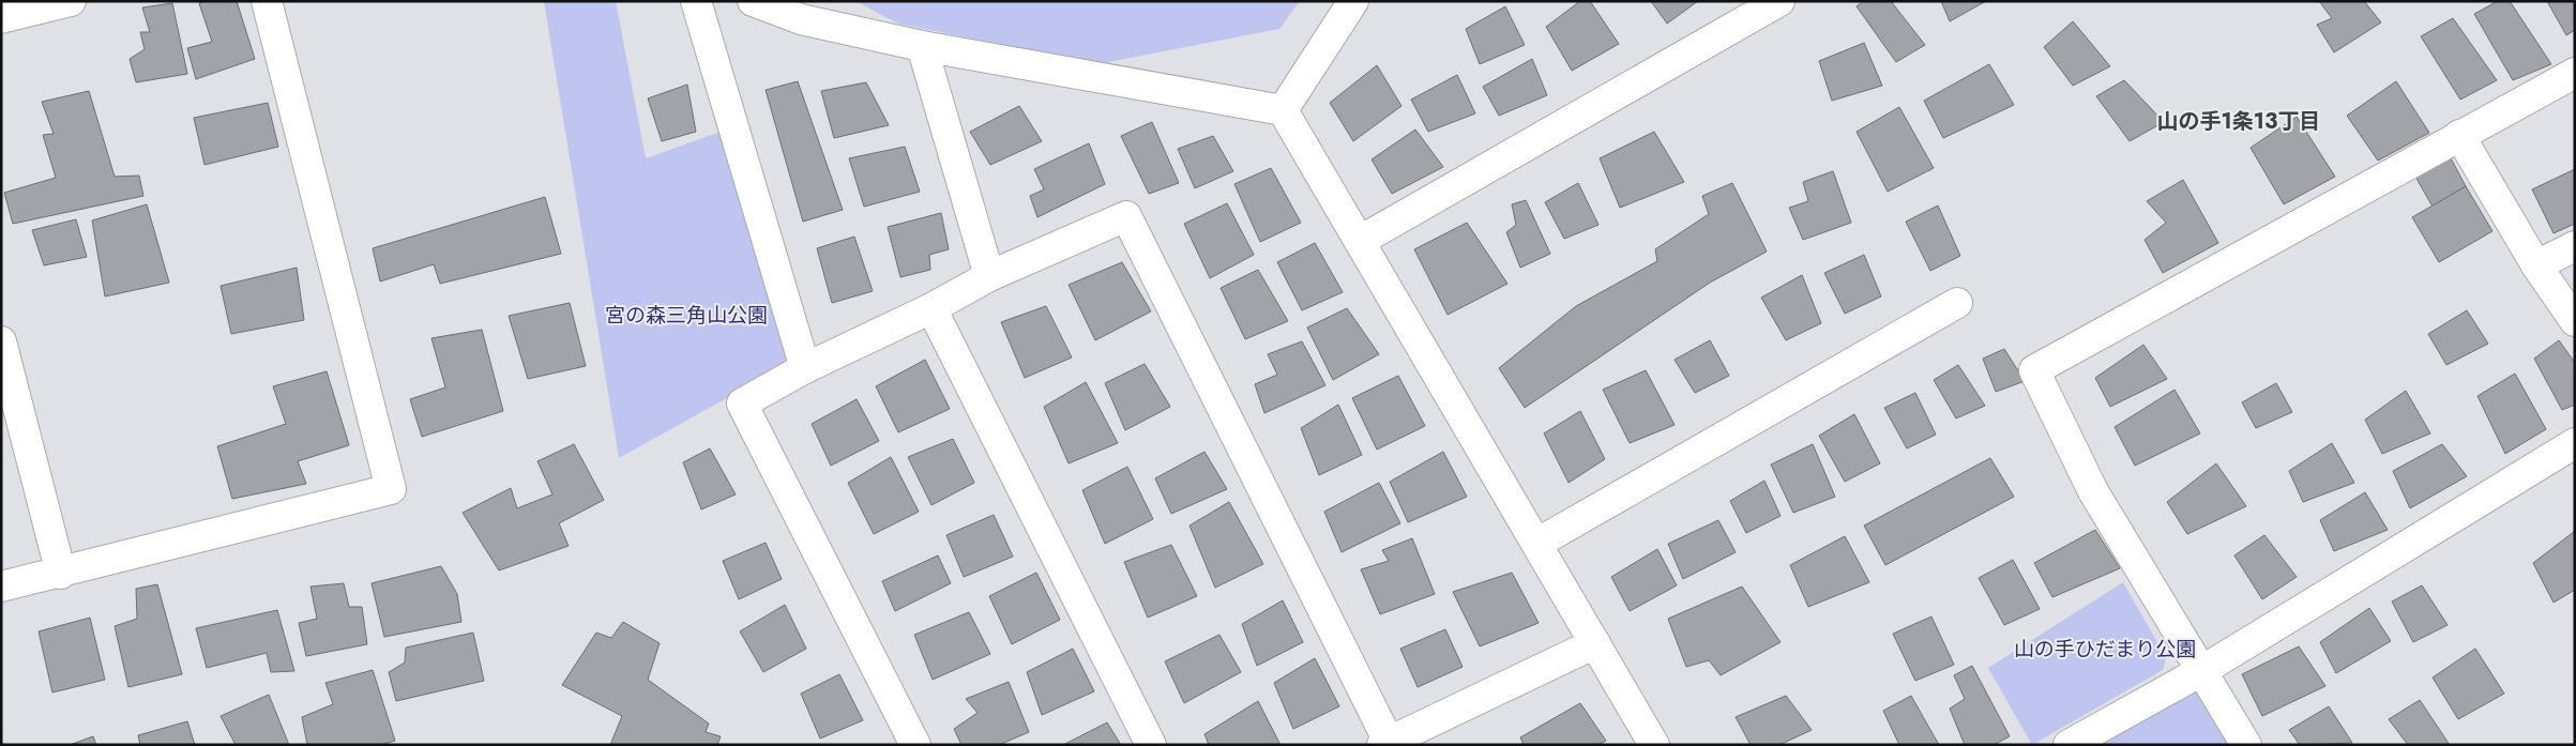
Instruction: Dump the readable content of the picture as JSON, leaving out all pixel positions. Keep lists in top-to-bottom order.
{
  "districts": ["山の手1条13丁目"],
  "parks": ["宮の森三角山公園", "山の手ひだまり公園"]
}
